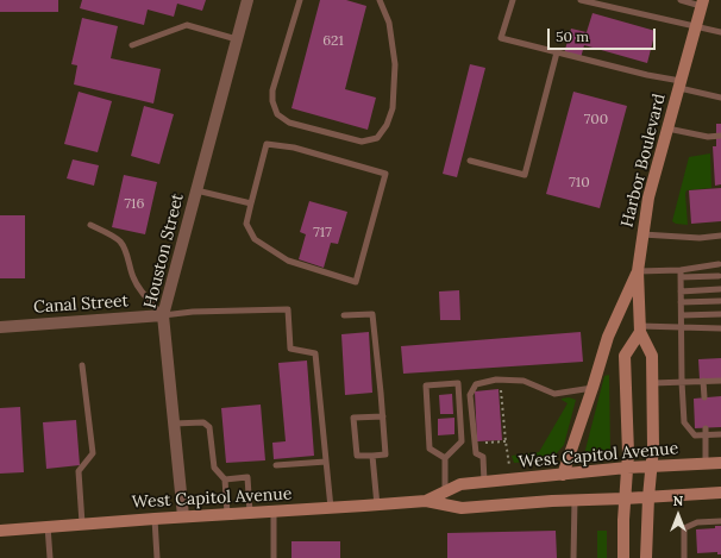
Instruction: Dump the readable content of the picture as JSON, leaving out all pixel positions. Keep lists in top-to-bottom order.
{
  "streets": {
    "main road": ["Harbor Boulevard", "West Capitol Avenue"],
    "street": ["Houston Street", "Canal Street"]
  },
  "crossings": [
    ["Harbor Boulevard", "West Capitol Avenue"],
    ["Houston Street", "Canal Street"],
    ["Houston Street", "West Capitol Avenue"]
  ],
  "house_numbers": [
    "621",
    "700",
    "710",
    "716",
    "717"
  ],
  "scale_bar": "50 m",
  "north": "top"
}
